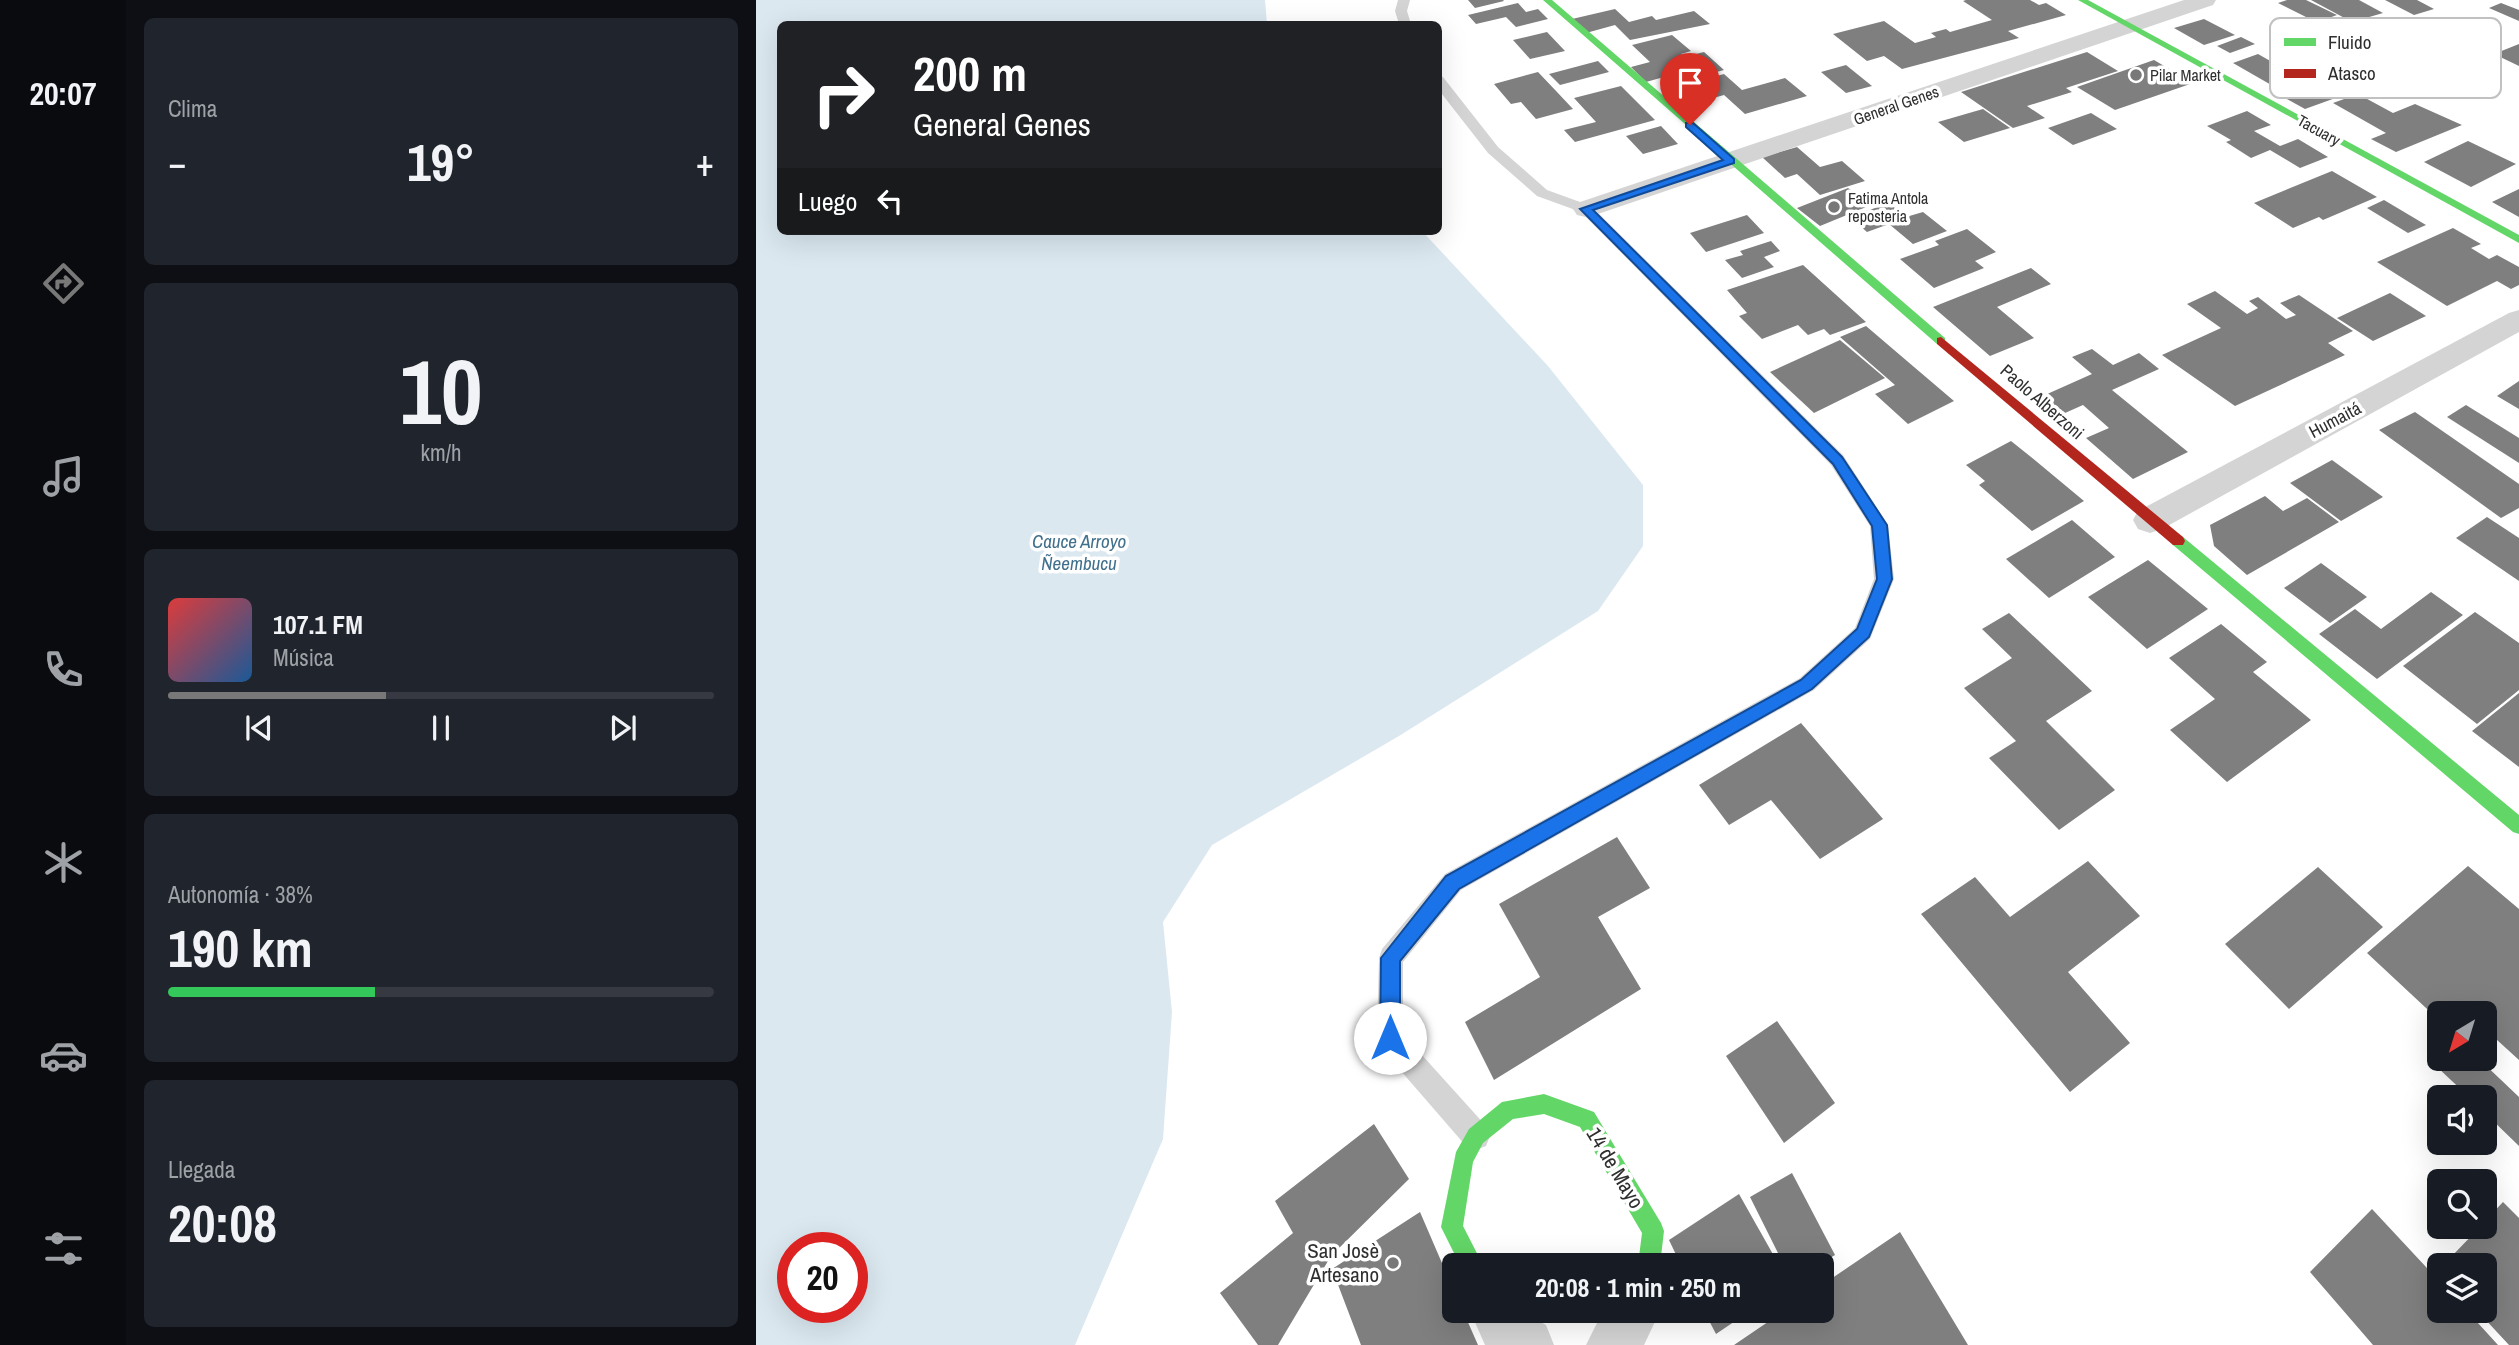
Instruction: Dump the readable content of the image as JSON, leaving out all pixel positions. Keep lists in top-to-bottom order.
{
  "streets": {
    "street": [
      "General Genes",
      "Tacuary",
      "Paolo Alberzoni",
      "Humaitá",
      "14 de Mayo"
    ]
  },
  "crossings": [
    ["General Genes", "Tacuary"],
    ["General Genes", "Paolo Alberzoni"],
    ["Paolo Alberzoni", "Humaitá"]
  ],
  "water": ["Cauce Arroyo Ñeembucu"],
  "places": ["Pilar Market", "Fatima Antola reposteria", "San Josè Artesano"],
  "legend": ["Fluido", "Atasco"],
  "north": "bottom left",
  "page": {
    "tabs": "20:07",
    "tile": [
      "Clima",
      ["10", "km/h"],
      ["Autonomía · 38%", "190 km"],
      ["Llegada", "20:08"]
    ],
    "turn": ["200 m", "General Genes"],
    "heat": ["−", "19°", "+"],
    "then": "Luego",
    "song": ["107.1 FM", "Música"],
    "limit": "20",
    "trip": "20:08 · 1 min · 250 m"
  }
}
